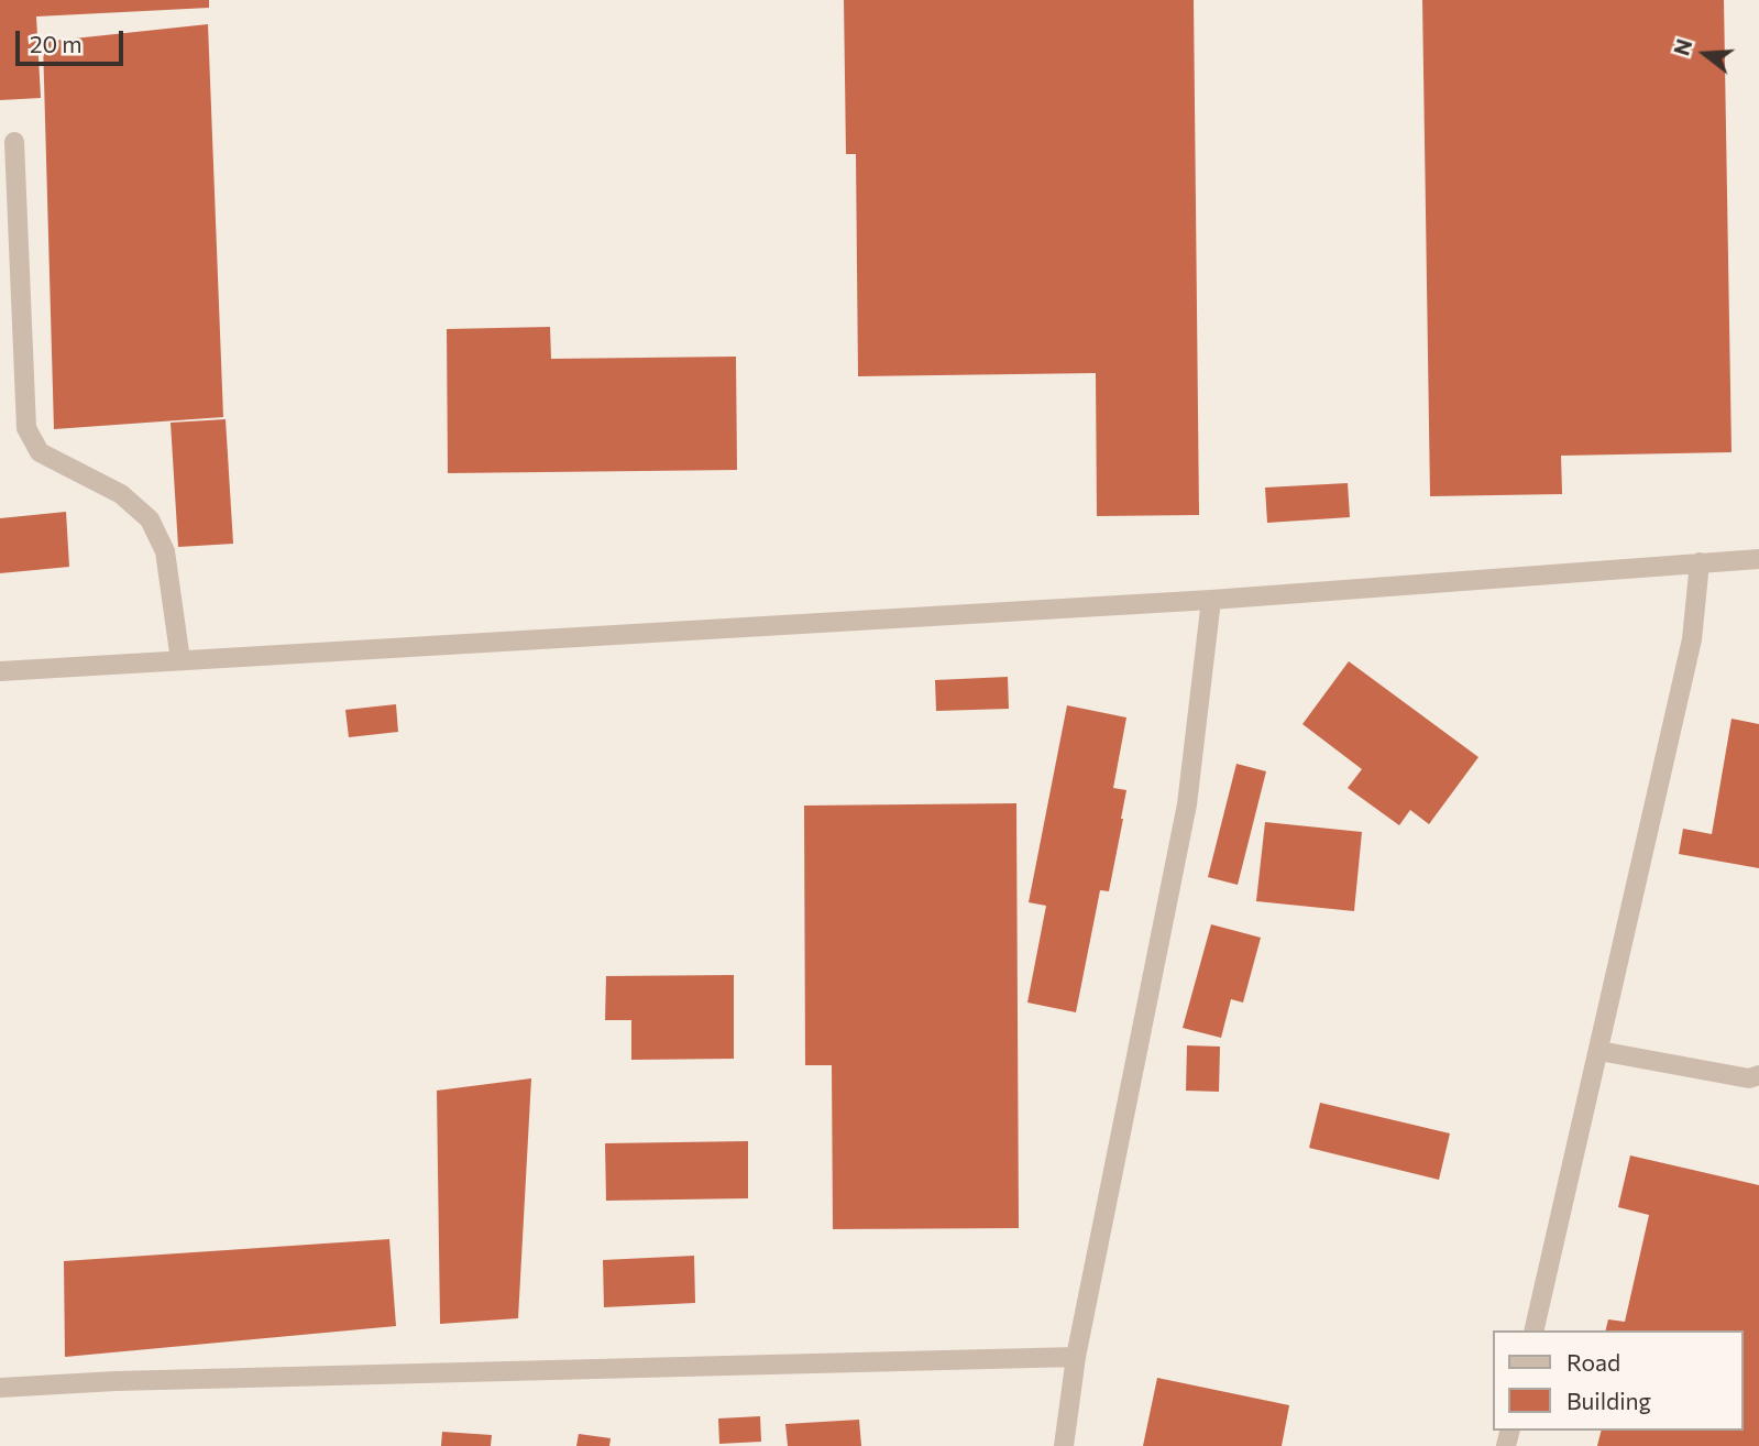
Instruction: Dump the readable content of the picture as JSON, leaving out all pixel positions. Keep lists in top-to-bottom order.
{
  "legend": ["Road", "Building"],
  "scale_bar": "20 m",
  "north": "left"
}
